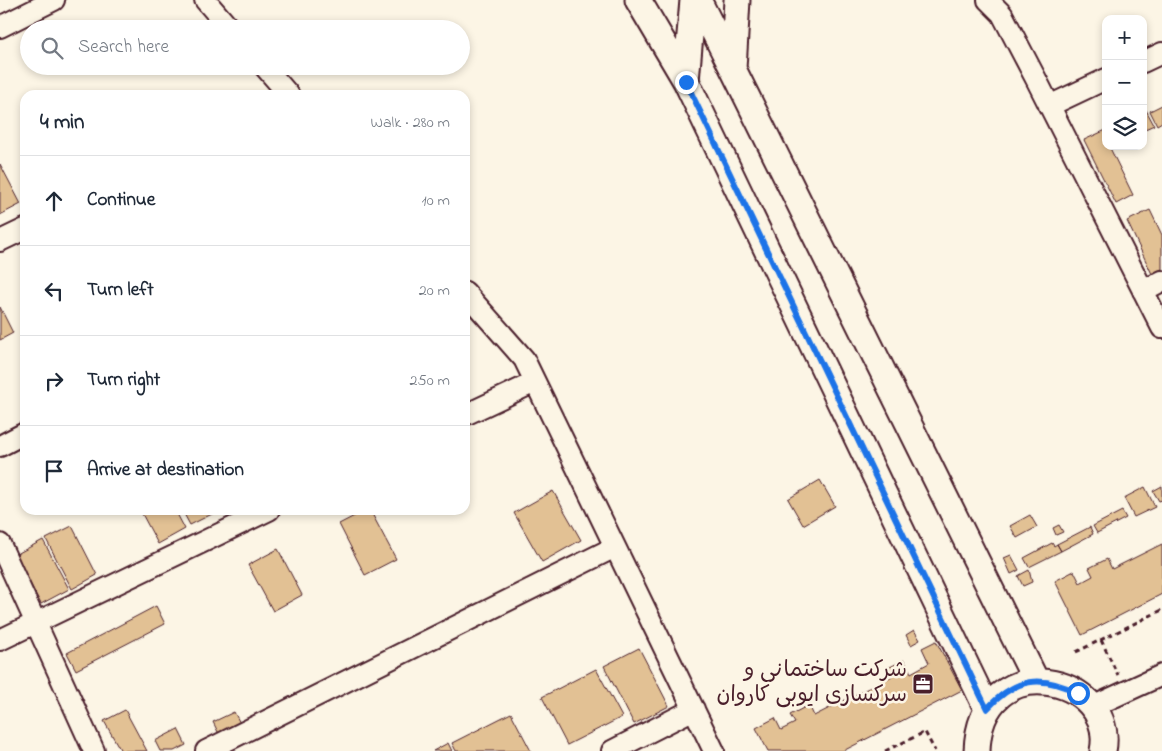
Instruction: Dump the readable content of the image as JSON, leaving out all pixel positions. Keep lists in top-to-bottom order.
{
  "places": {
    "office": ["شرکت ساختمانی و سرکسازی ایوبی کاروان"]
  },
  "page": {
    "map_buttons": ["+", "−"],
    "search": "Search here",
    "heading": ["4 min", "Walk · 280 m"],
    "list": [
      ["Continue", "10 m"],
      ["Turn left", "20 m"],
      ["Turn right", "250 m"],
      "Arrive at destination"
    ]
  }
}
